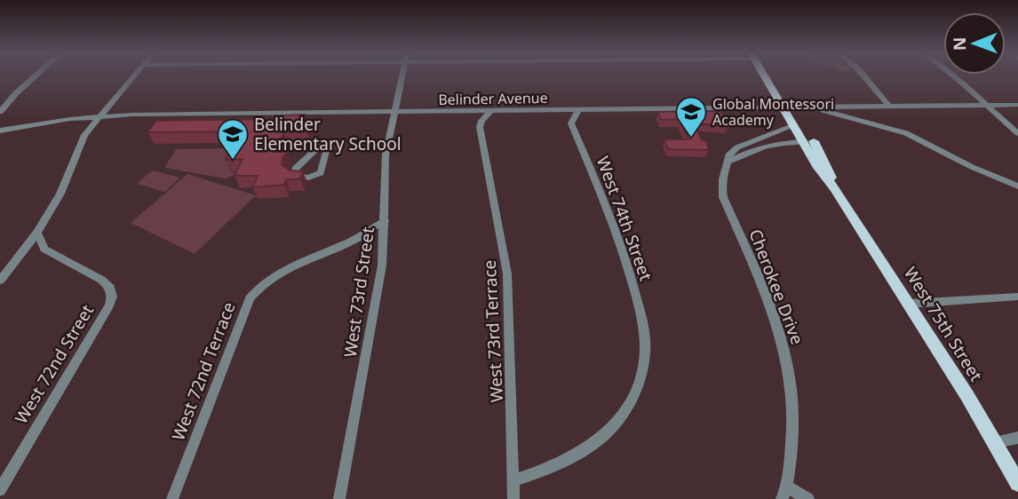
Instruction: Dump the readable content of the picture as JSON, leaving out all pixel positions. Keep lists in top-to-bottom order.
{
  "streets": {
    "main road": ["West 75th Street"],
    "street": [
      "Belinder Avenue",
      "West 74th Street",
      "Cherokee Drive",
      "West 73rd Street",
      "West 73rd Terrace",
      "West 72nd Street",
      "West 72nd Terrace"
    ]
  },
  "crossings": [
    ["Belinder Avenue", "West 74th Street"],
    ["Belinder Avenue", "West 73rd Street"],
    ["Belinder Avenue", "West 75th Street"],
    ["West 74th Street", "West 73rd Terrace"],
    ["West 73rd Street", "West 72nd Terrace"]
  ],
  "places": {
    "school or university": ["Global Montessori Academy", "Belinder Elementary School"]
  },
  "north": "left"
}
